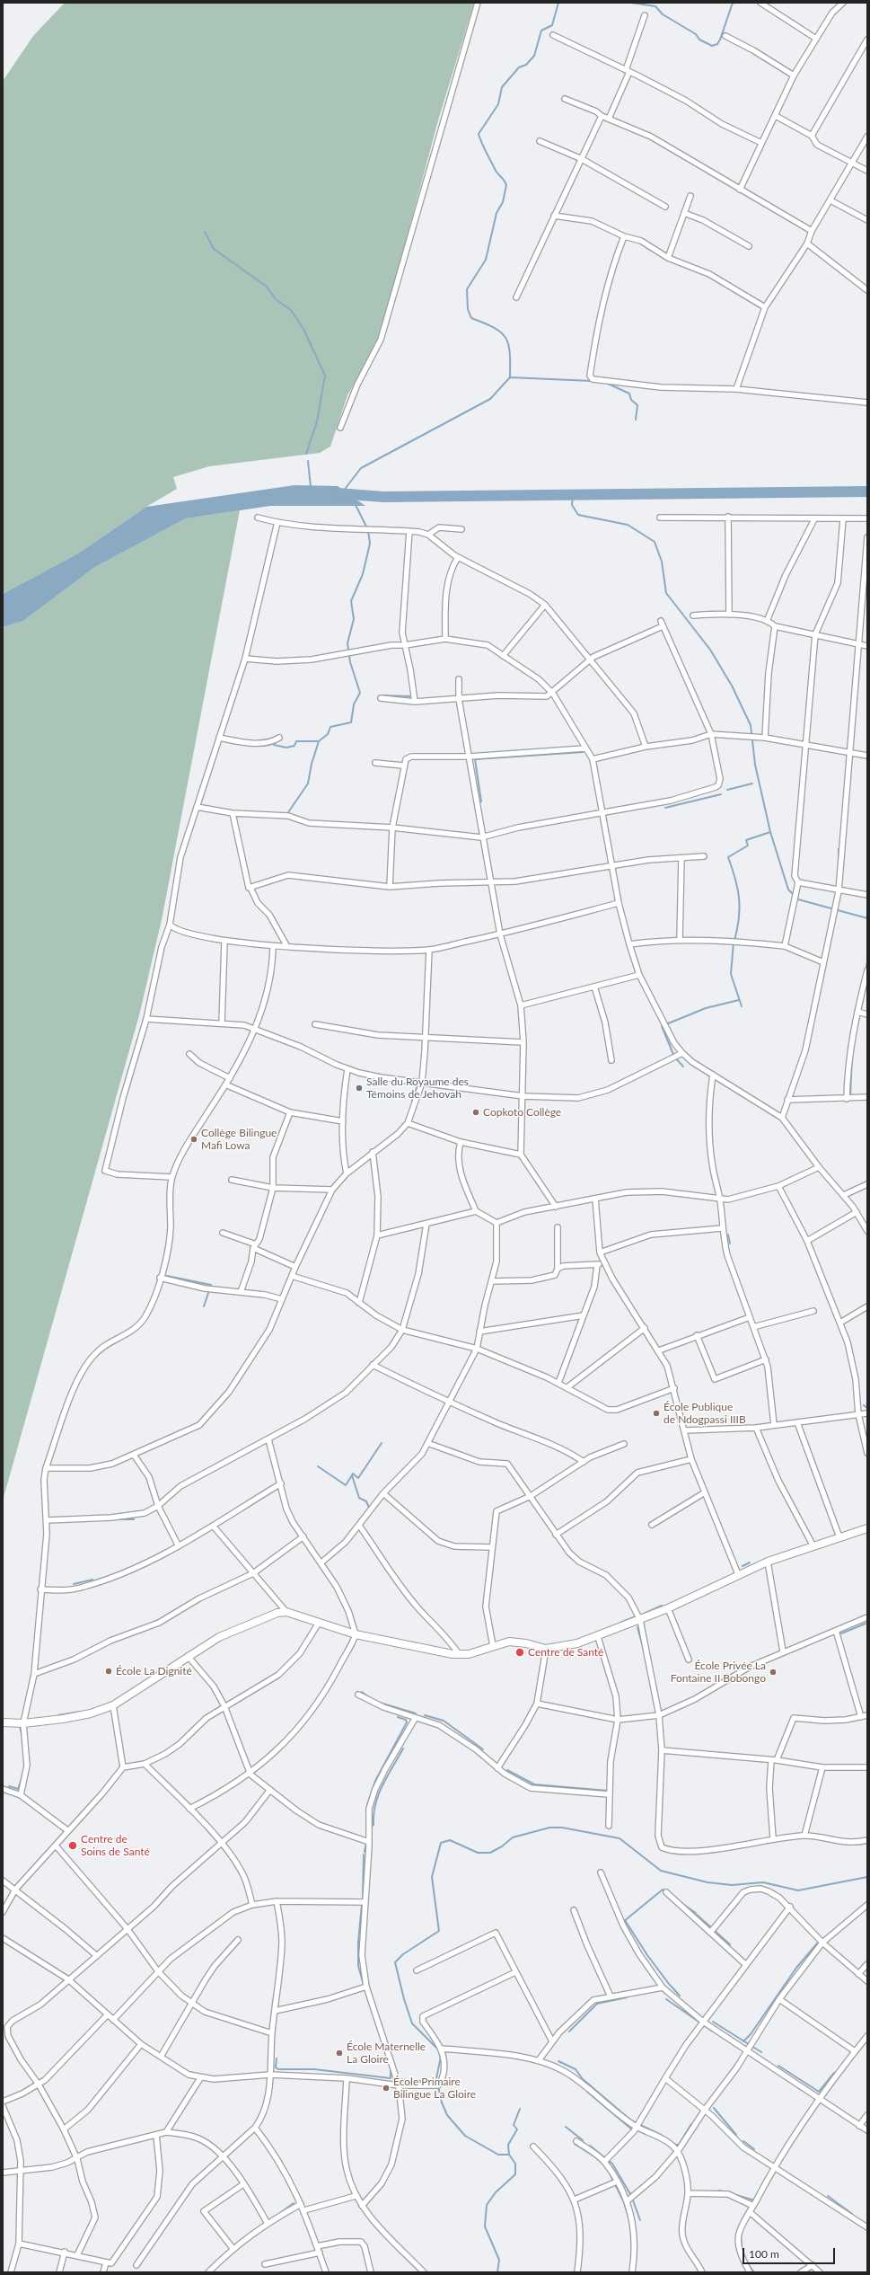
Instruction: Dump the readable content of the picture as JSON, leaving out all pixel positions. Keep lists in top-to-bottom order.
{
  "places": [
    "Salle du Royaume des Témoins de Jehovah",
    "Copkoto Collège",
    "Collège Bilingue Mafi Lowa",
    "École Publique de Ndogpassi IIIB",
    "Centre de Santé",
    "École La Dignité",
    "École Privée La Fontaine II Bobongo",
    "Centre de Soins de Santé",
    "École Maternelle La Gloire",
    "École Primaire Bilingue La Gloire"
  ],
  "scale_bar": "100 m"
}
